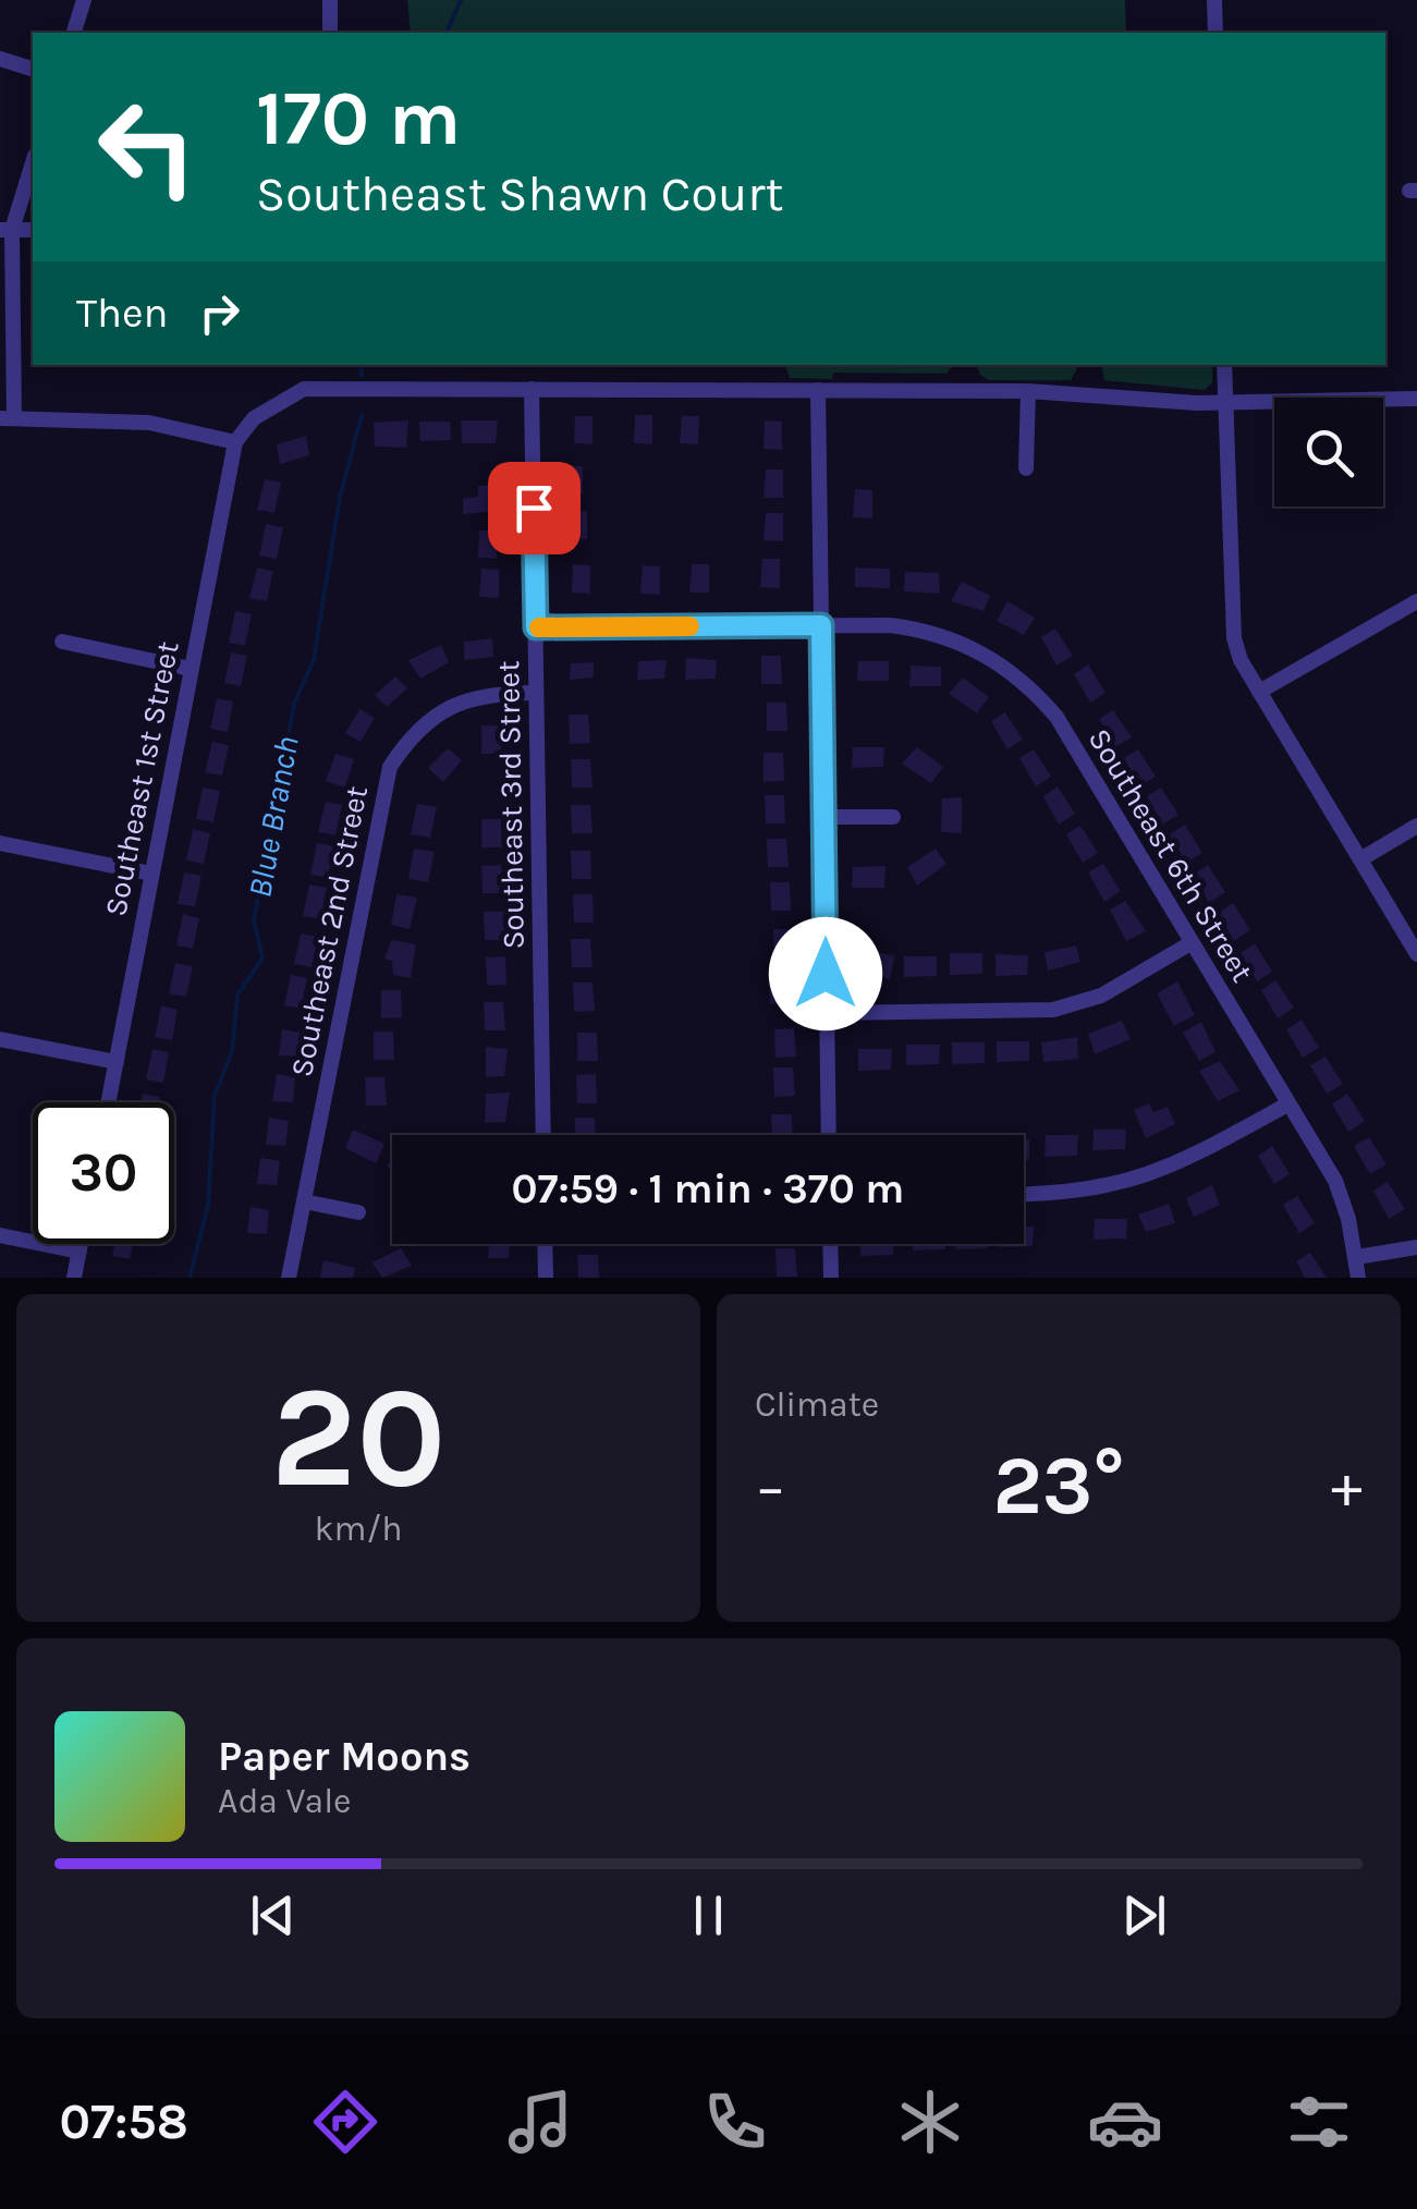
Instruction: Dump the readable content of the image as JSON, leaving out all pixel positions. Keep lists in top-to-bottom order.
{
  "streets": {
    "street": [
      "Southeast 1st Street",
      "Southeast 3rd Street",
      "Southeast 6th Street",
      "Southeast 2nd Street"
    ]
  },
  "crossings": [
    ["Southeast 3rd Street", "Southeast 6th Street"],
    ["Southeast 3rd Street", "Southeast 2nd Street"]
  ],
  "water": ["Blue Branch"],
  "page": {
    "turn": ["170 m", "Southeast Shawn Court"],
    "then": "Then",
    "limit": "30",
    "trip": "07:59 · 1 min · 370 m",
    "tile": [
      ["20", "km/h"],
      "Climate"
    ],
    "heat": ["−", "23°", "+"],
    "song": ["Paper Moons", "Ada Vale"],
    "tabs": "07:58"
  }
}
